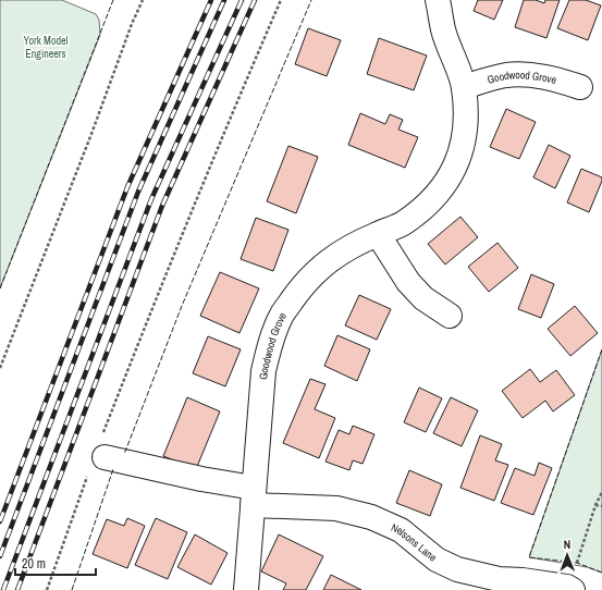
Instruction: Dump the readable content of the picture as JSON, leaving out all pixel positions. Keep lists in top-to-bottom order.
{
  "streets": {
    "street": ["Goodwood Grove", "Nelsons Lane"]
  },
  "crossings": [
    ["Goodwood Grove", "Nelsons Lane"]
  ],
  "parks": ["York Model Engineers"],
  "scale_bar": "20 m",
  "north": "top"
}
